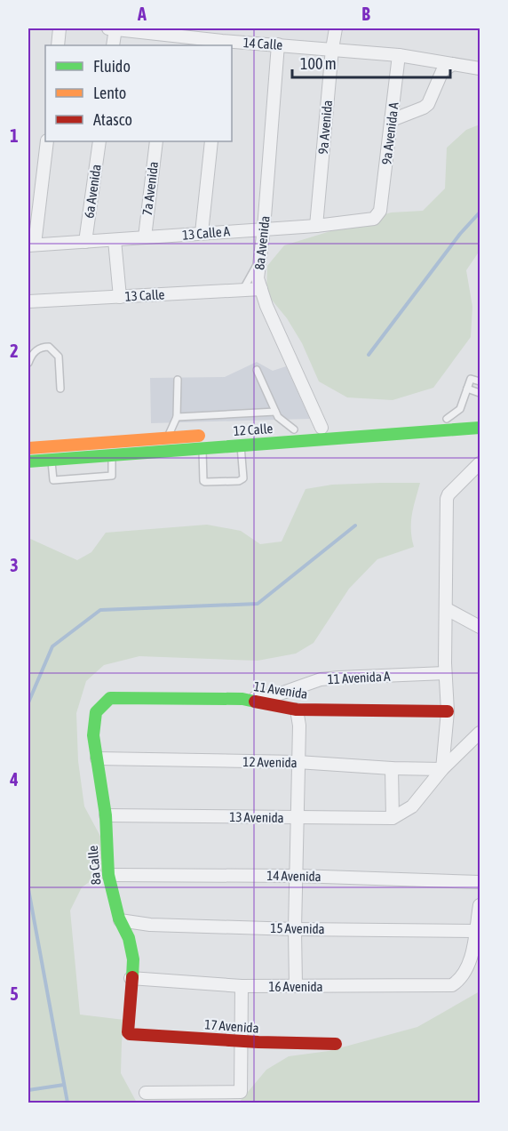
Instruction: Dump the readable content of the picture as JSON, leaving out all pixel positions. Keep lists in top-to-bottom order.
{
  "streets": {
    "street": [
      "14 Calle",
      "9a Avenida",
      "9a Avenida A",
      "7a Avenida",
      "6a Avenida",
      "13 Calle A",
      "8a Avenida",
      "13 Calle",
      "12 Calle",
      "11 Avenida A",
      "11 Avenida",
      "12 Avenida",
      "13 Avenida",
      "8a Calle",
      "14 Avenida",
      "15 Avenida",
      "16 Avenida",
      "17 Avenida"
    ]
  },
  "crossings": [
    ["14 Calle", "9a Avenida"],
    ["14 Calle", "9a Avenida A"],
    ["14 Calle", "8a Avenida"],
    ["9a Avenida", "13 Calle A"],
    ["9a Avenida A", "13 Calle A"],
    ["7a Avenida", "13 Calle A"],
    ["6a Avenida", "13 Calle A"],
    ["13 Calle A", "8a Avenida"],
    ["8a Avenida", "13 Calle"],
    ["8a Avenida", "12 Calle"],
    ["11 Avenida A", "11 Avenida"],
    ["11 Avenida", "8a Calle"],
    ["12 Avenida", "13 Avenida"],
    ["12 Avenida", "8a Calle"],
    ["13 Avenida", "8a Calle"],
    ["8a Calle", "14 Avenida"],
    ["8a Calle", "15 Avenida"],
    ["8a Calle", "16 Avenida"],
    ["8a Calle", "17 Avenida"],
    ["15 Avenida", "16 Avenida"]
  ],
  "legend": ["Fluido", "Lento", "Atasco"],
  "scale_bar": "100 m",
  "grid": {
    "columns": ["A", "B"],
    "rows": [
      "1",
      "2",
      "3",
      "4",
      "5"
    ]
  }
}
